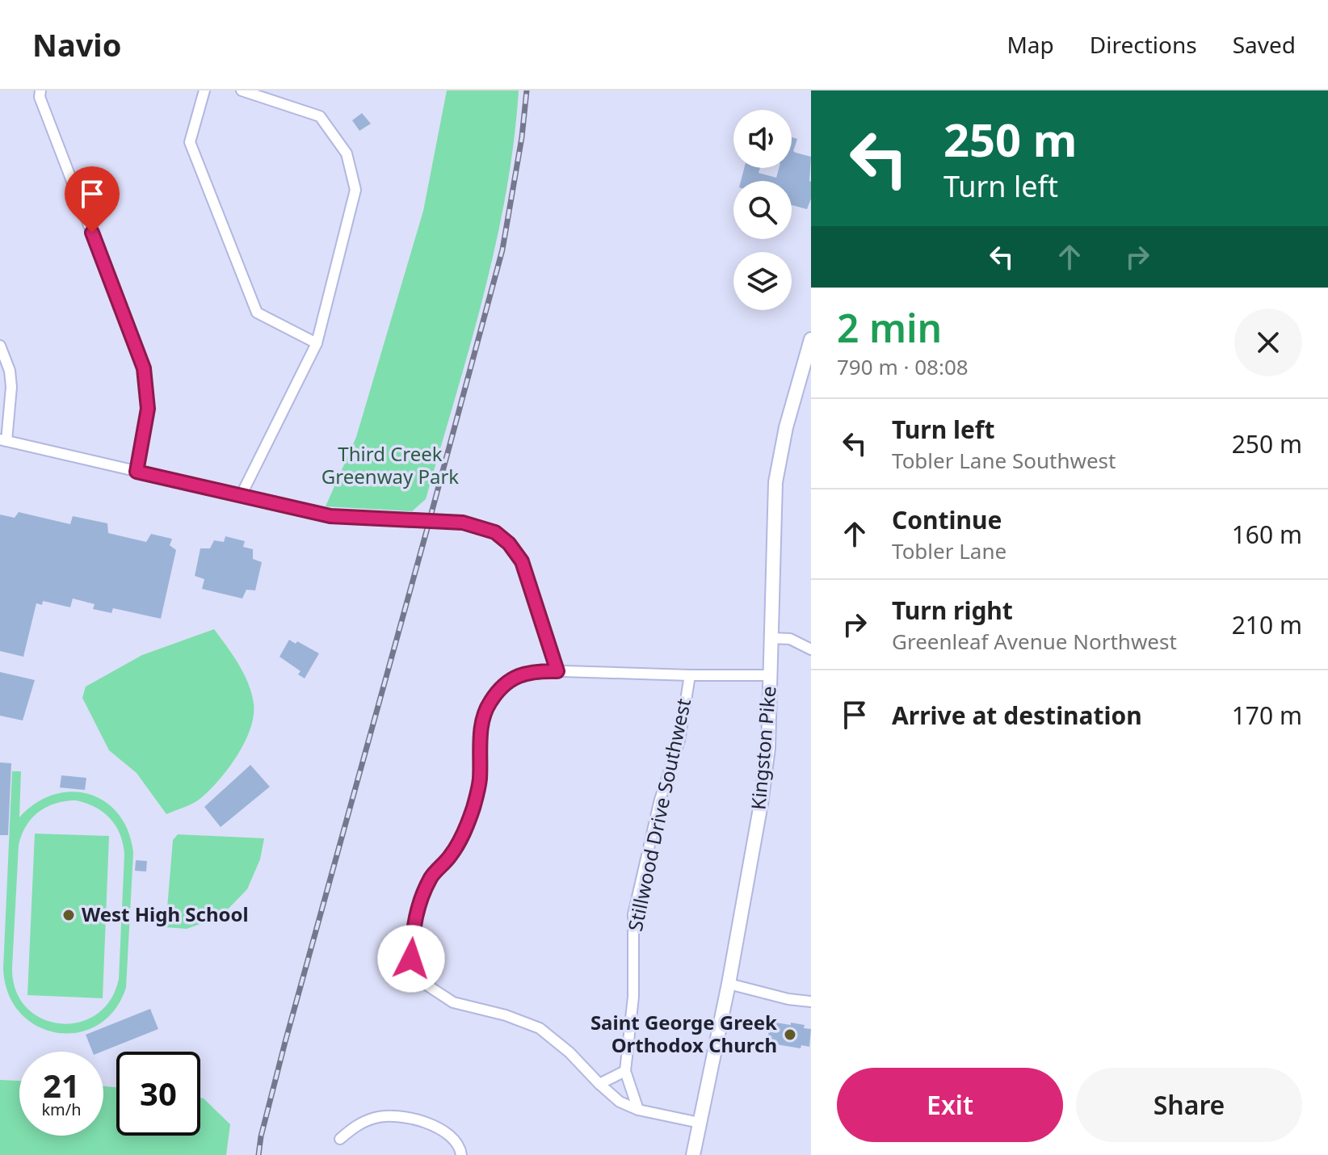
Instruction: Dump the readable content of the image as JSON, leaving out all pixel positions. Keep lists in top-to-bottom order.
{
  "streets": {
    "main road": ["Kingston Pike"],
    "street": ["Stillwood Drive Southwest"]
  },
  "parks": ["Third Creek Greenway Park"],
  "places": ["West High School", "Saint George Greek Orthodox Church"],
  "page": {
    "header": "Navio",
    "nav": ["Map", "Directions", "Saved"],
    "turn": ["250 m", "Turn left"],
    "heading": ["2 min", "790 m · 08:08"],
    "list": [
      {
        "name": "Turn left",
        "note": "Tobler Lane Southwest",
        "value": "250 m"
      },
      {
        "name": "Continue",
        "note": "Tobler Lane",
        "value": "160 m"
      },
      {
        "name": "Turn right",
        "note": "Greenleaf Avenue Northwest",
        "value": "210 m"
      },
      {
        "name": "Arrive at destination",
        "value": "170 m"
      }
    ],
    "speed": "21 km/h",
    "limit": "30",
    "buttons": ["Exit", "Share"]
  }
}
